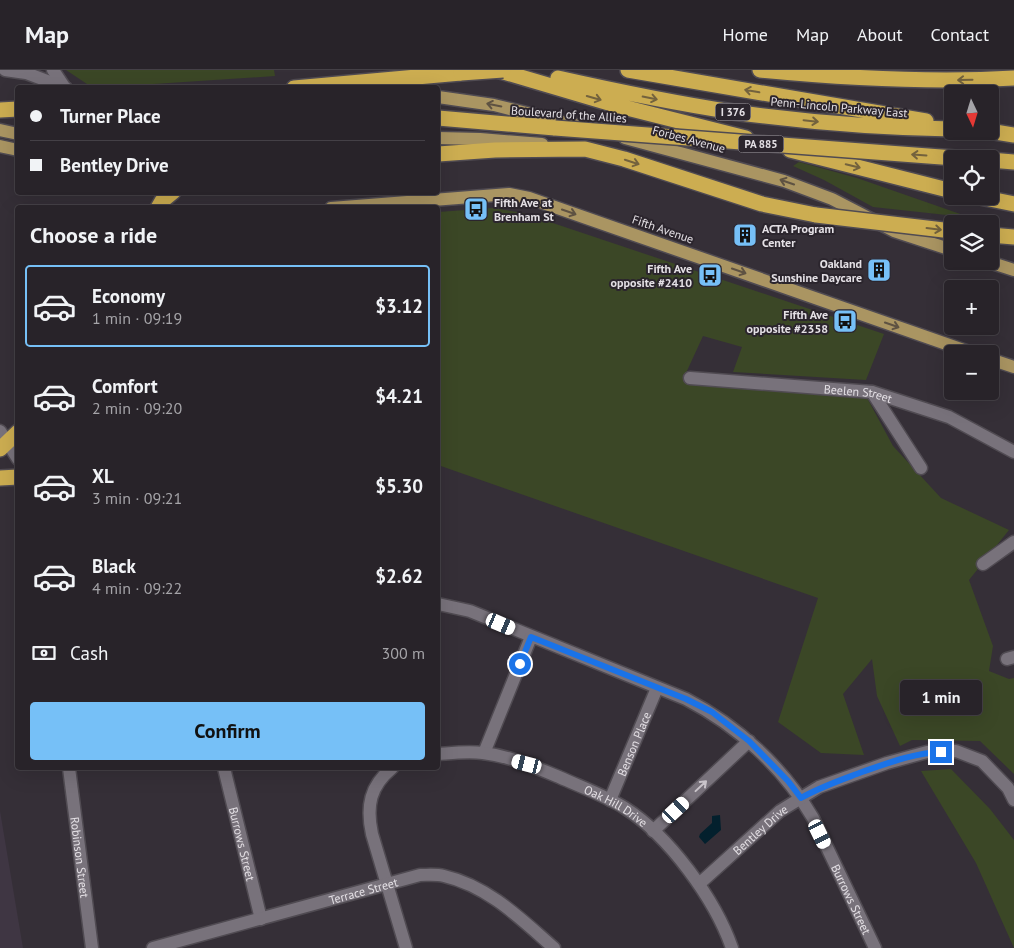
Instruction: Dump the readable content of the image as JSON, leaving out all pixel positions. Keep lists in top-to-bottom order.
{
  "streets": {
    "highway": [
      "Penn-Lincoln Parkway East",
      "I 376",
      "Boulevard of the Allies",
      "PA 885"
    ],
    "main road": ["Forbes Avenue", "Fifth Avenue"],
    "street": [
      "Beelen Street",
      "Benson Place",
      "Oak Hill Drive",
      "Bentley Drive",
      "Burrows Street",
      "Robinson Street",
      "Terrace Street"
    ]
  },
  "crossings": [
    ["Benson Place", "Oak Hill Drive"],
    ["Benson Place", "Burrows Street"],
    ["Oak Hill Drive", "Bentley Drive"],
    ["Bentley Drive", "Burrows Street"],
    ["Burrows Street", "Terrace Street"]
  ],
  "one_way": ["Boulevard of the Allies", "Forbes Avenue", "Fifth Avenue"],
  "places": {
    "bus stop": ["Fifth Ave at Brenham St", "Fifth Ave opposite #2410", "Fifth Ave opposite #2358"],
    "building": ["ACTA Program Center", "Oakland Sunshine Daycare"]
  },
  "north": "bottom",
  "page": {
    "header": "Map",
    "nav": [
      "Home",
      "Map",
      "About",
      "Contact"
    ],
    "map_buttons": ["+", "−"],
    "banner": ["Turner Place", "Bentley Drive"],
    "heading": "Choose a ride",
    "list": [
      {
        "name": "Economy",
        "note": "1 min · 09:19",
        "value": "$3.12"
      },
      {
        "name": "Comfort",
        "note": "2 min · 09:20",
        "value": "$4.21"
      },
      {
        "name": "XL",
        "note": "3 min · 09:21",
        "value": "$5.30"
      },
      {
        "name": "Black",
        "note": "4 min · 09:22",
        "value": "$2.62"
      }
    ],
    "pay": ["Cash", "300 m"],
    "bubble": "1 min",
    "buttons": "Confirm"
  }
}
